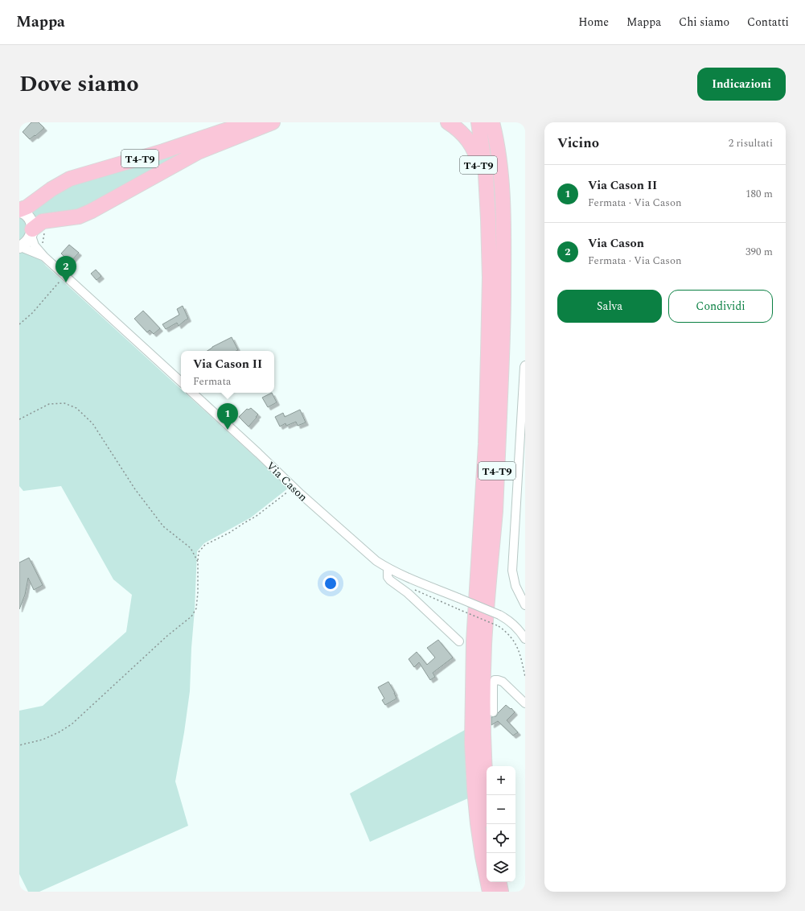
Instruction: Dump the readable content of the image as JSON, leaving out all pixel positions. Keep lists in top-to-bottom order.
{
  "streets": {
    "highway": ["T4-T9"],
    "street": ["Via Cason"]
  },
  "page": {
    "header": "Mappa",
    "nav": [
      "Home",
      "Mappa",
      "Chi siamo",
      "Contatti"
    ],
    "title": "Dove siamo",
    "buttons": [
      "Indicazioni",
      ["Salva", "Condividi"]
    ],
    "heading": ["Vicino", "2 risultati"],
    "list": [
      {
        "mark": "1",
        "name": "Via Cason II",
        "note": "Fermata · Via Cason",
        "value": "180 m"
      },
      {
        "mark": "2",
        "name": "Via Cason",
        "note": "Fermata · Via Cason",
        "value": "390 m"
      }
    ],
    "pins": ["2", "1"],
    "popup": ["Via Cason II", "Fermata"],
    "map_buttons": ["+", "−"]
  }
}
